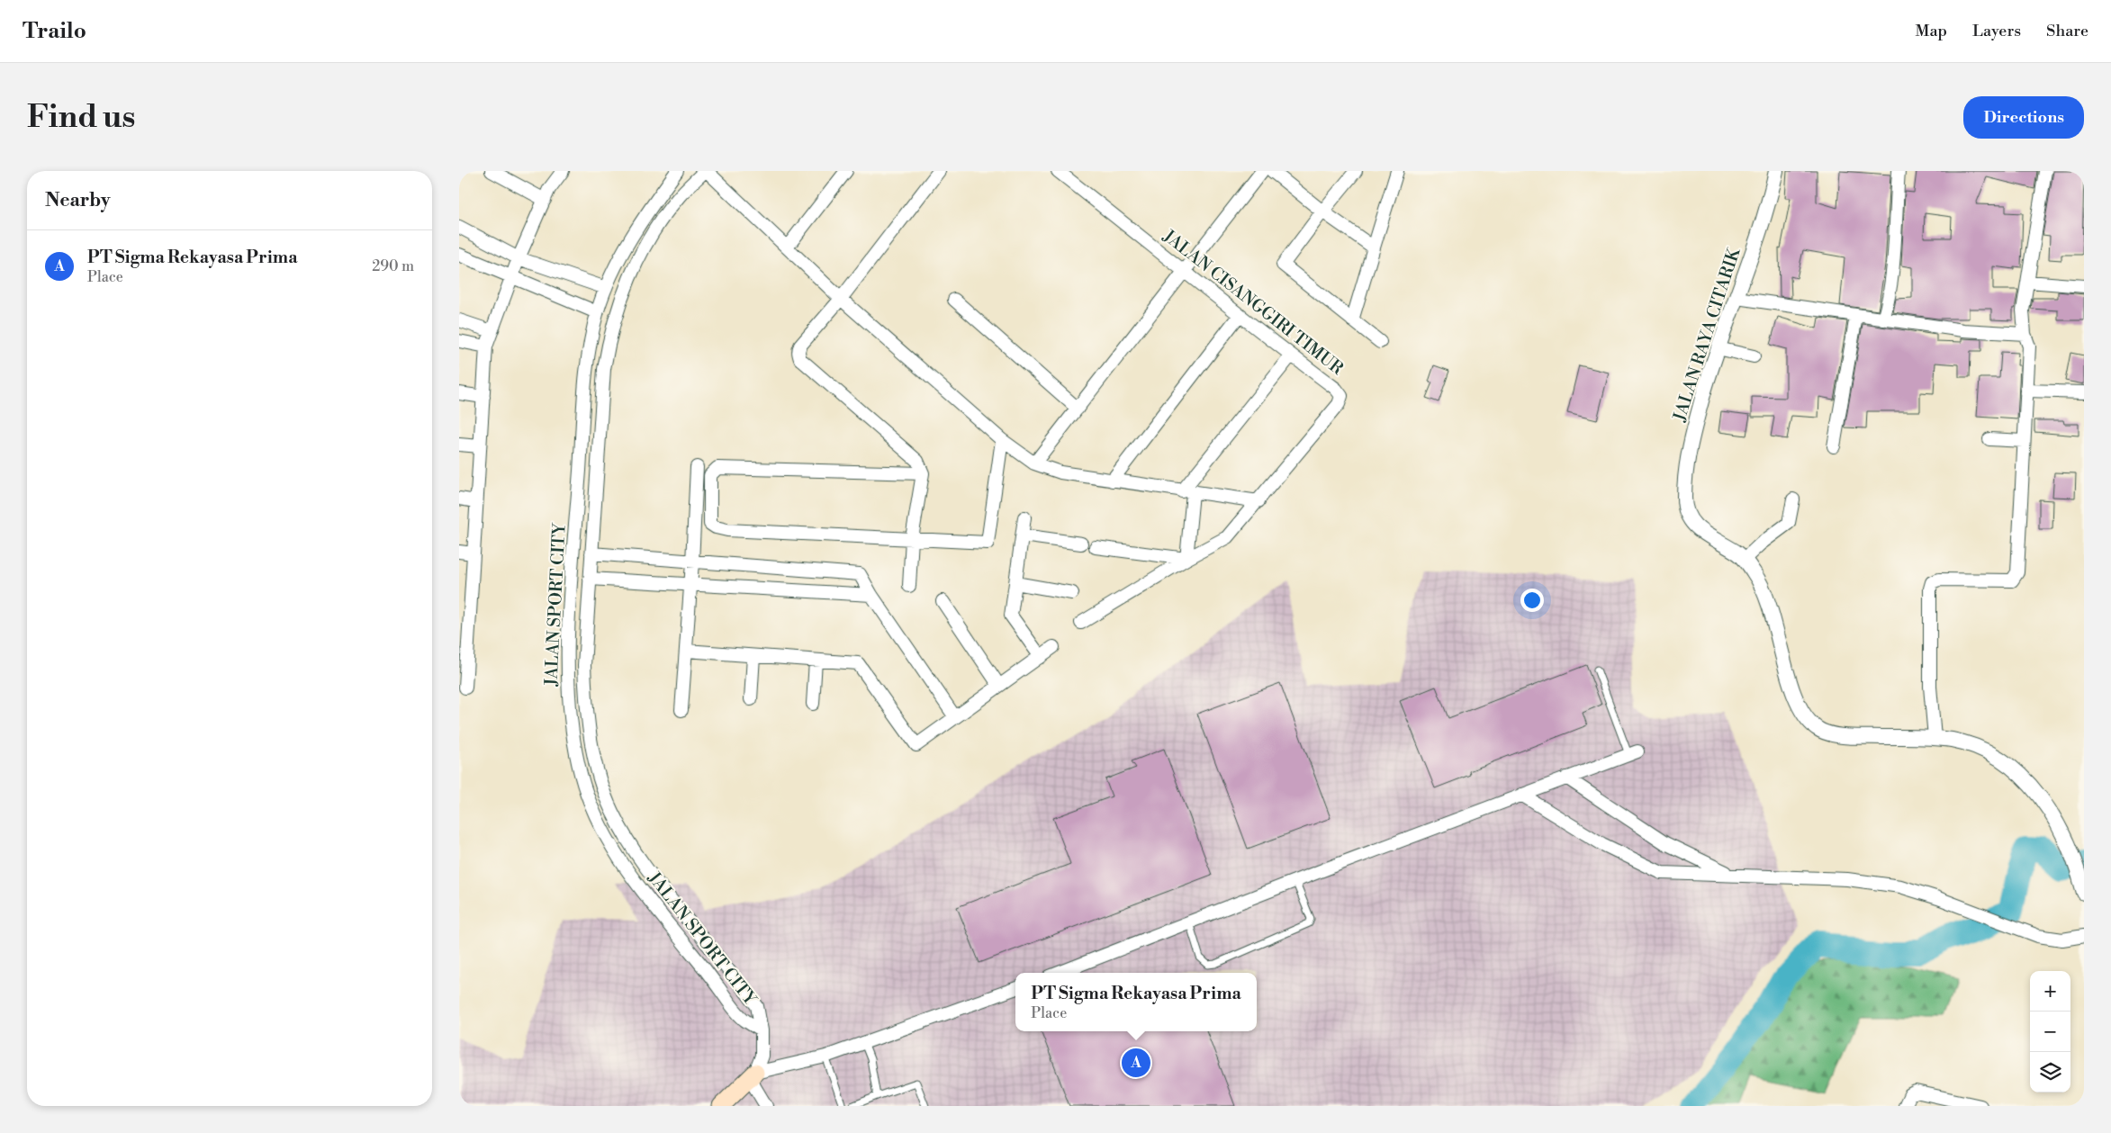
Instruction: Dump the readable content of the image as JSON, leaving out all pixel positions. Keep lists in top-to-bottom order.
{
  "streets": {
    "street": ["JALAN CISANGGIRI TIMUR", "JALAN RAYA CITARIK", "JALAN SPORT CITY"]
  },
  "page": {
    "header": "Trailo",
    "nav": ["Map", "Layers", "Share"],
    "buttons": "Directions",
    "title": "Find us",
    "heading": "Nearby",
    "list": [
      {
        "mark": "A",
        "name": "PT Sigma Rekayasa Prima",
        "note": "Place",
        "value": "290 m"
      }
    ],
    "map_buttons": ["+", "−"],
    "popup": ["PT Sigma Rekayasa Prima", "Place"],
    "pins": "A"
  }
}
